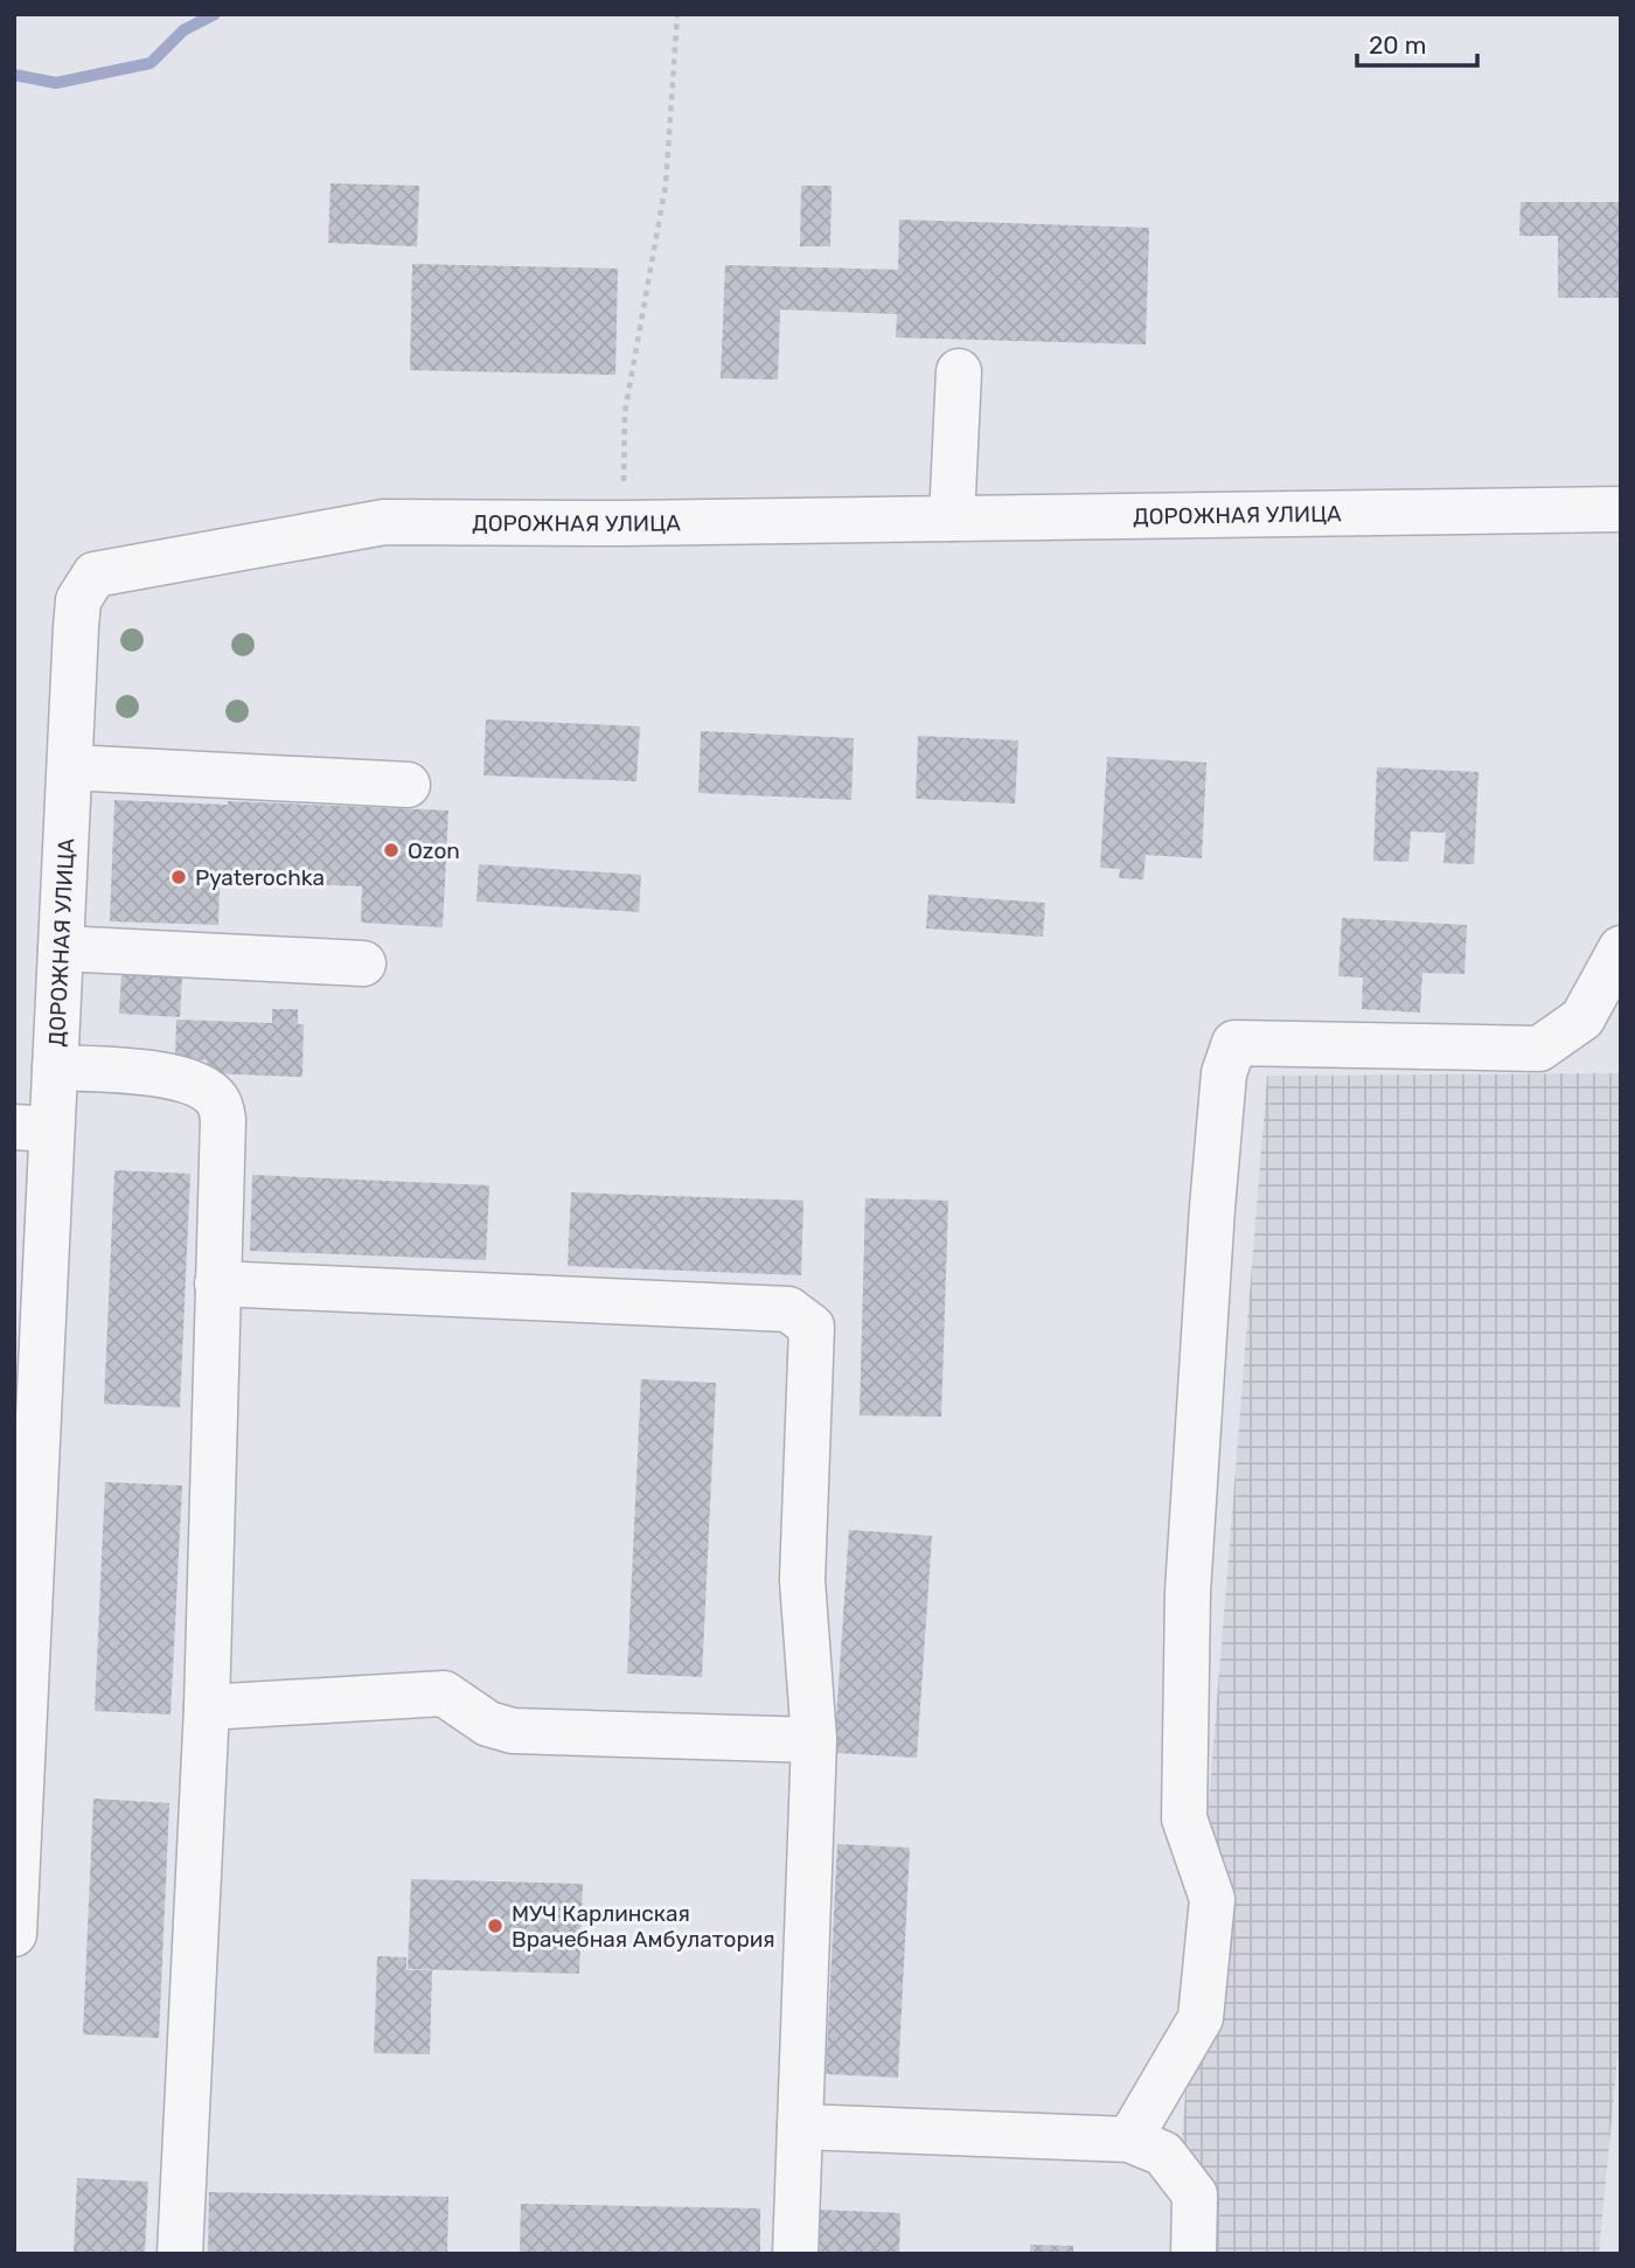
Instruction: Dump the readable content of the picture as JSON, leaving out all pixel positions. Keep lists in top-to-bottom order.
{
  "streets": {
    "street": ["ДОРОЖНАЯ УЛИЦА"]
  },
  "places": ["Ozon", "Pyaterochka", "МУЧ Карлинская Врачебная Амбулатория"],
  "scale_bar": "20 m"
}
